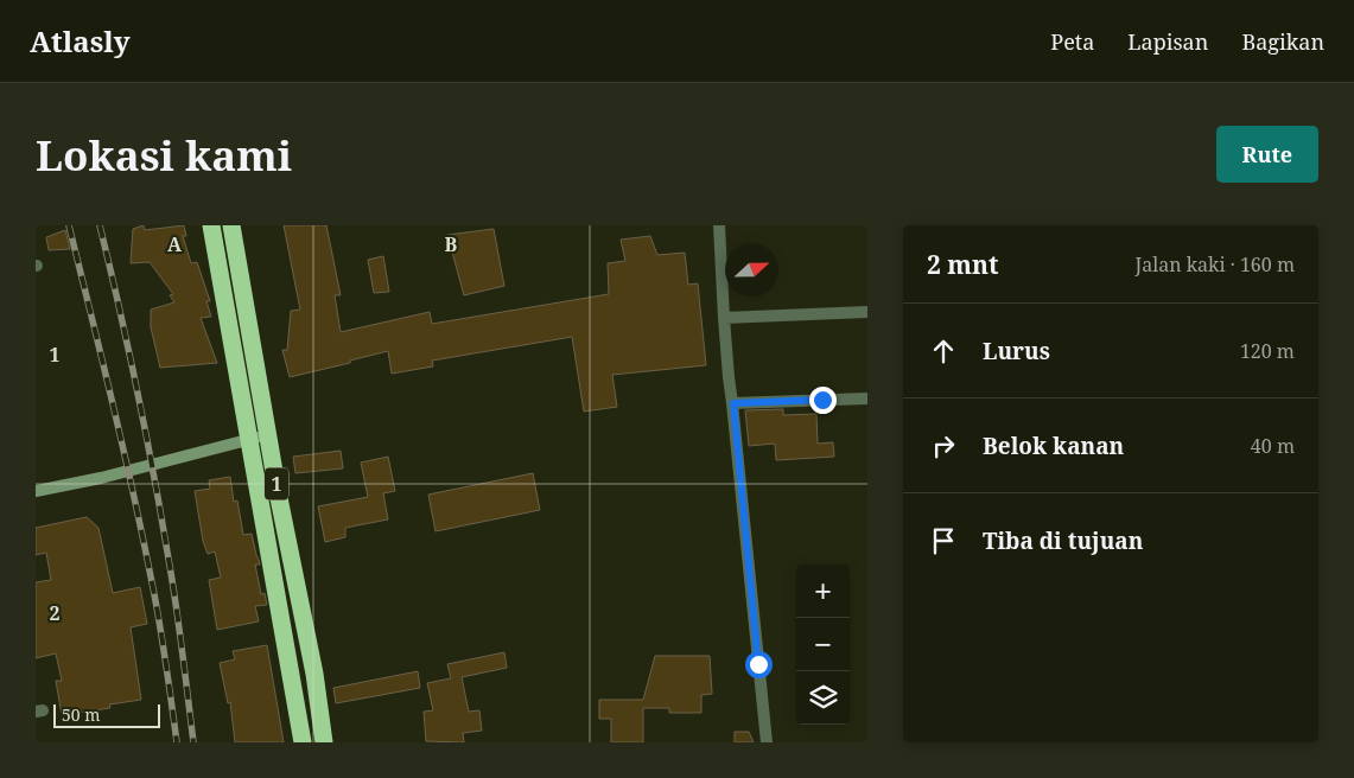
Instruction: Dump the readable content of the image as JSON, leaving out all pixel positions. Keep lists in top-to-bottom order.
{
  "streets": {
    "highway": ["1"]
  },
  "scale_bar": "50 m",
  "north": "right",
  "page": {
    "header": "Atlasly",
    "nav": ["Peta", "Lapisan", "Bagikan"],
    "buttons": "Rute",
    "title": "Lokasi kami",
    "heading": ["2 mnt", "Jalan kaki · 160 m"],
    "list": [
      ["Lurus", "120 m"],
      ["Belok kanan", "40 m"],
      "Tiba di tujuan"
    ],
    "map_buttons": ["+", "−"],
    "scale": "50 m"
  },
  "grid": {
    "columns": ["A", "B"],
    "rows": ["1", "2"]
  }
}
